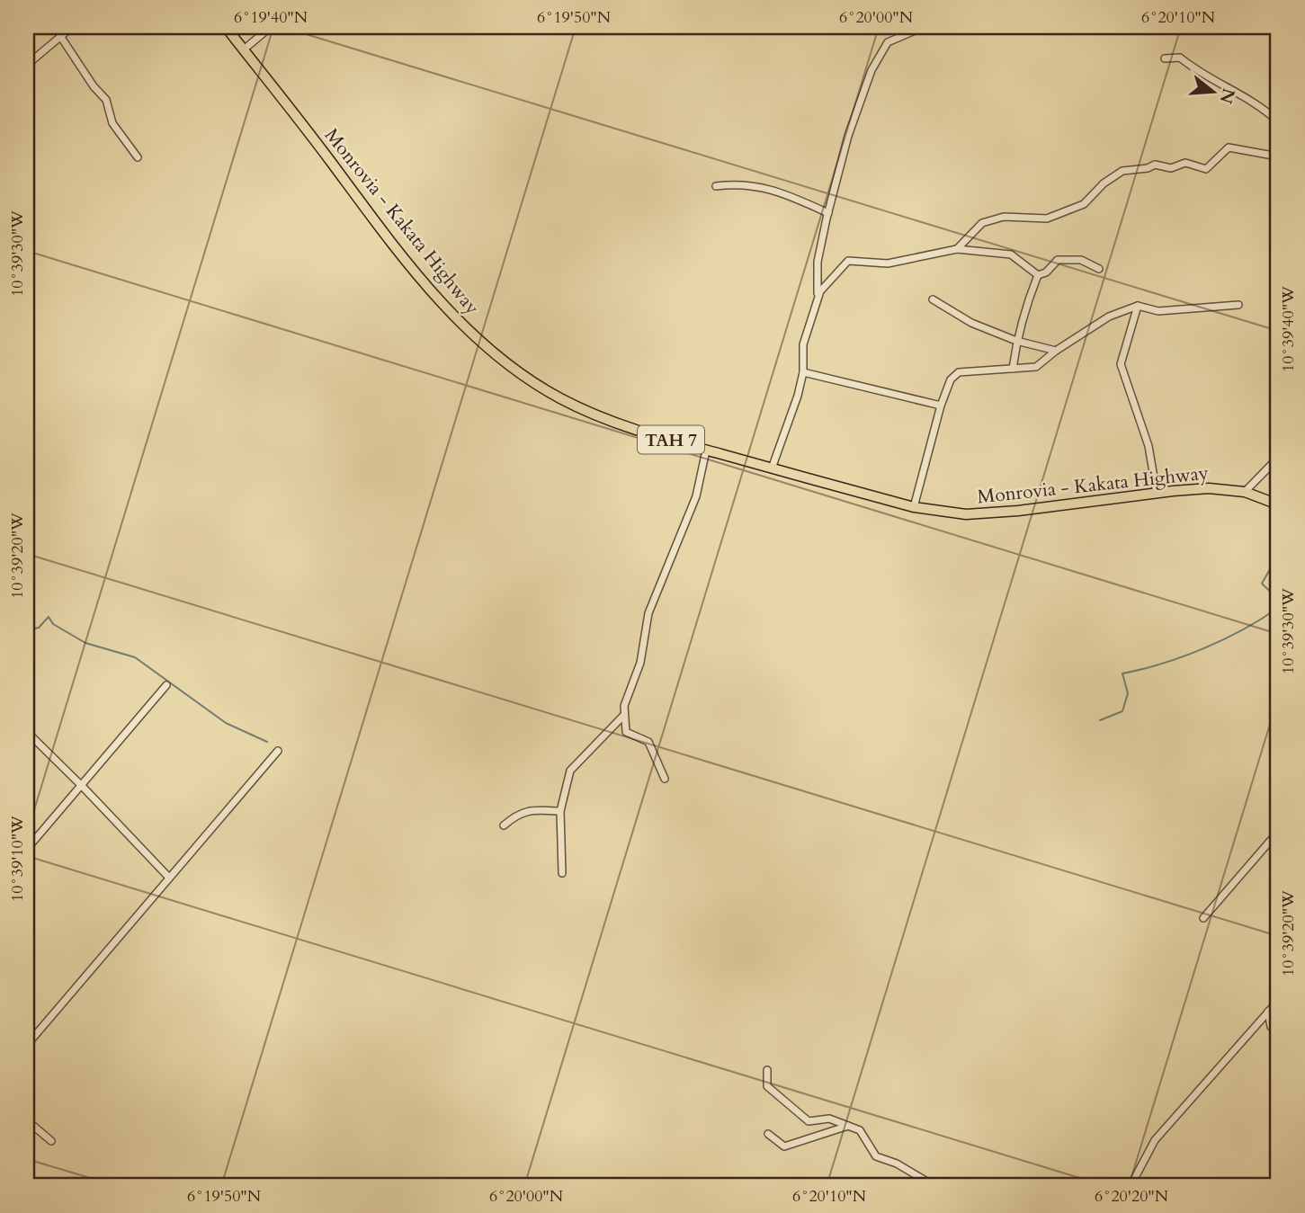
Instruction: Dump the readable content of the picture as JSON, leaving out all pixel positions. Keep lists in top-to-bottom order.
{
  "streets": {
    "highway": ["Monrovia - Kakata Highway", "TAH 7"]
  },
  "north": "right",
  "coordinates": [
    "6°19'40\"N",
    "6°19'50\"N",
    "6°20'00\"N",
    "6°20'10\"N",
    "10°39'30\"W",
    "10°39'40\"W",
    "10°39'20\"W",
    "10°39'10\"W",
    "6°20'20\"N"
  ]
}
